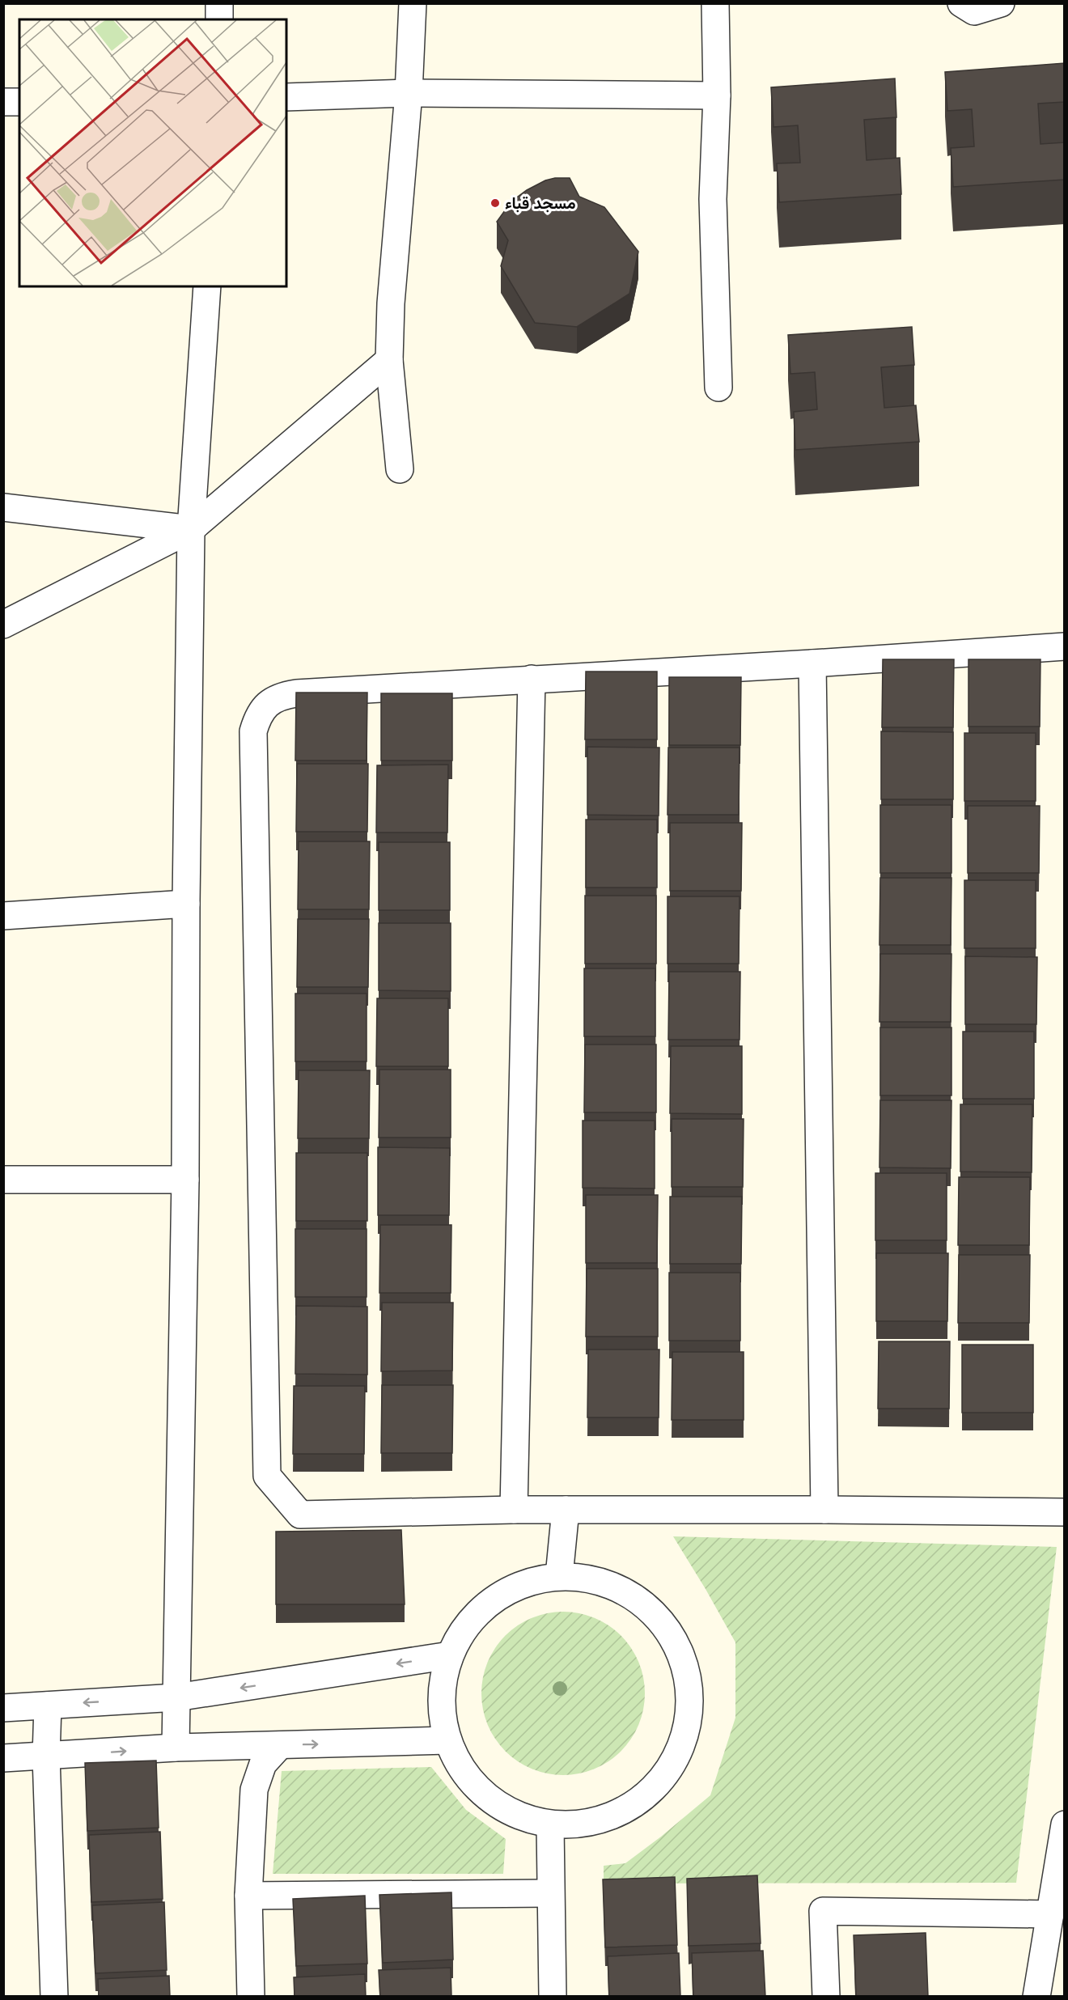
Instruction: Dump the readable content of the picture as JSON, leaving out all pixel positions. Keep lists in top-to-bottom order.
{
  "places": ["مسجد قباء"]
}
